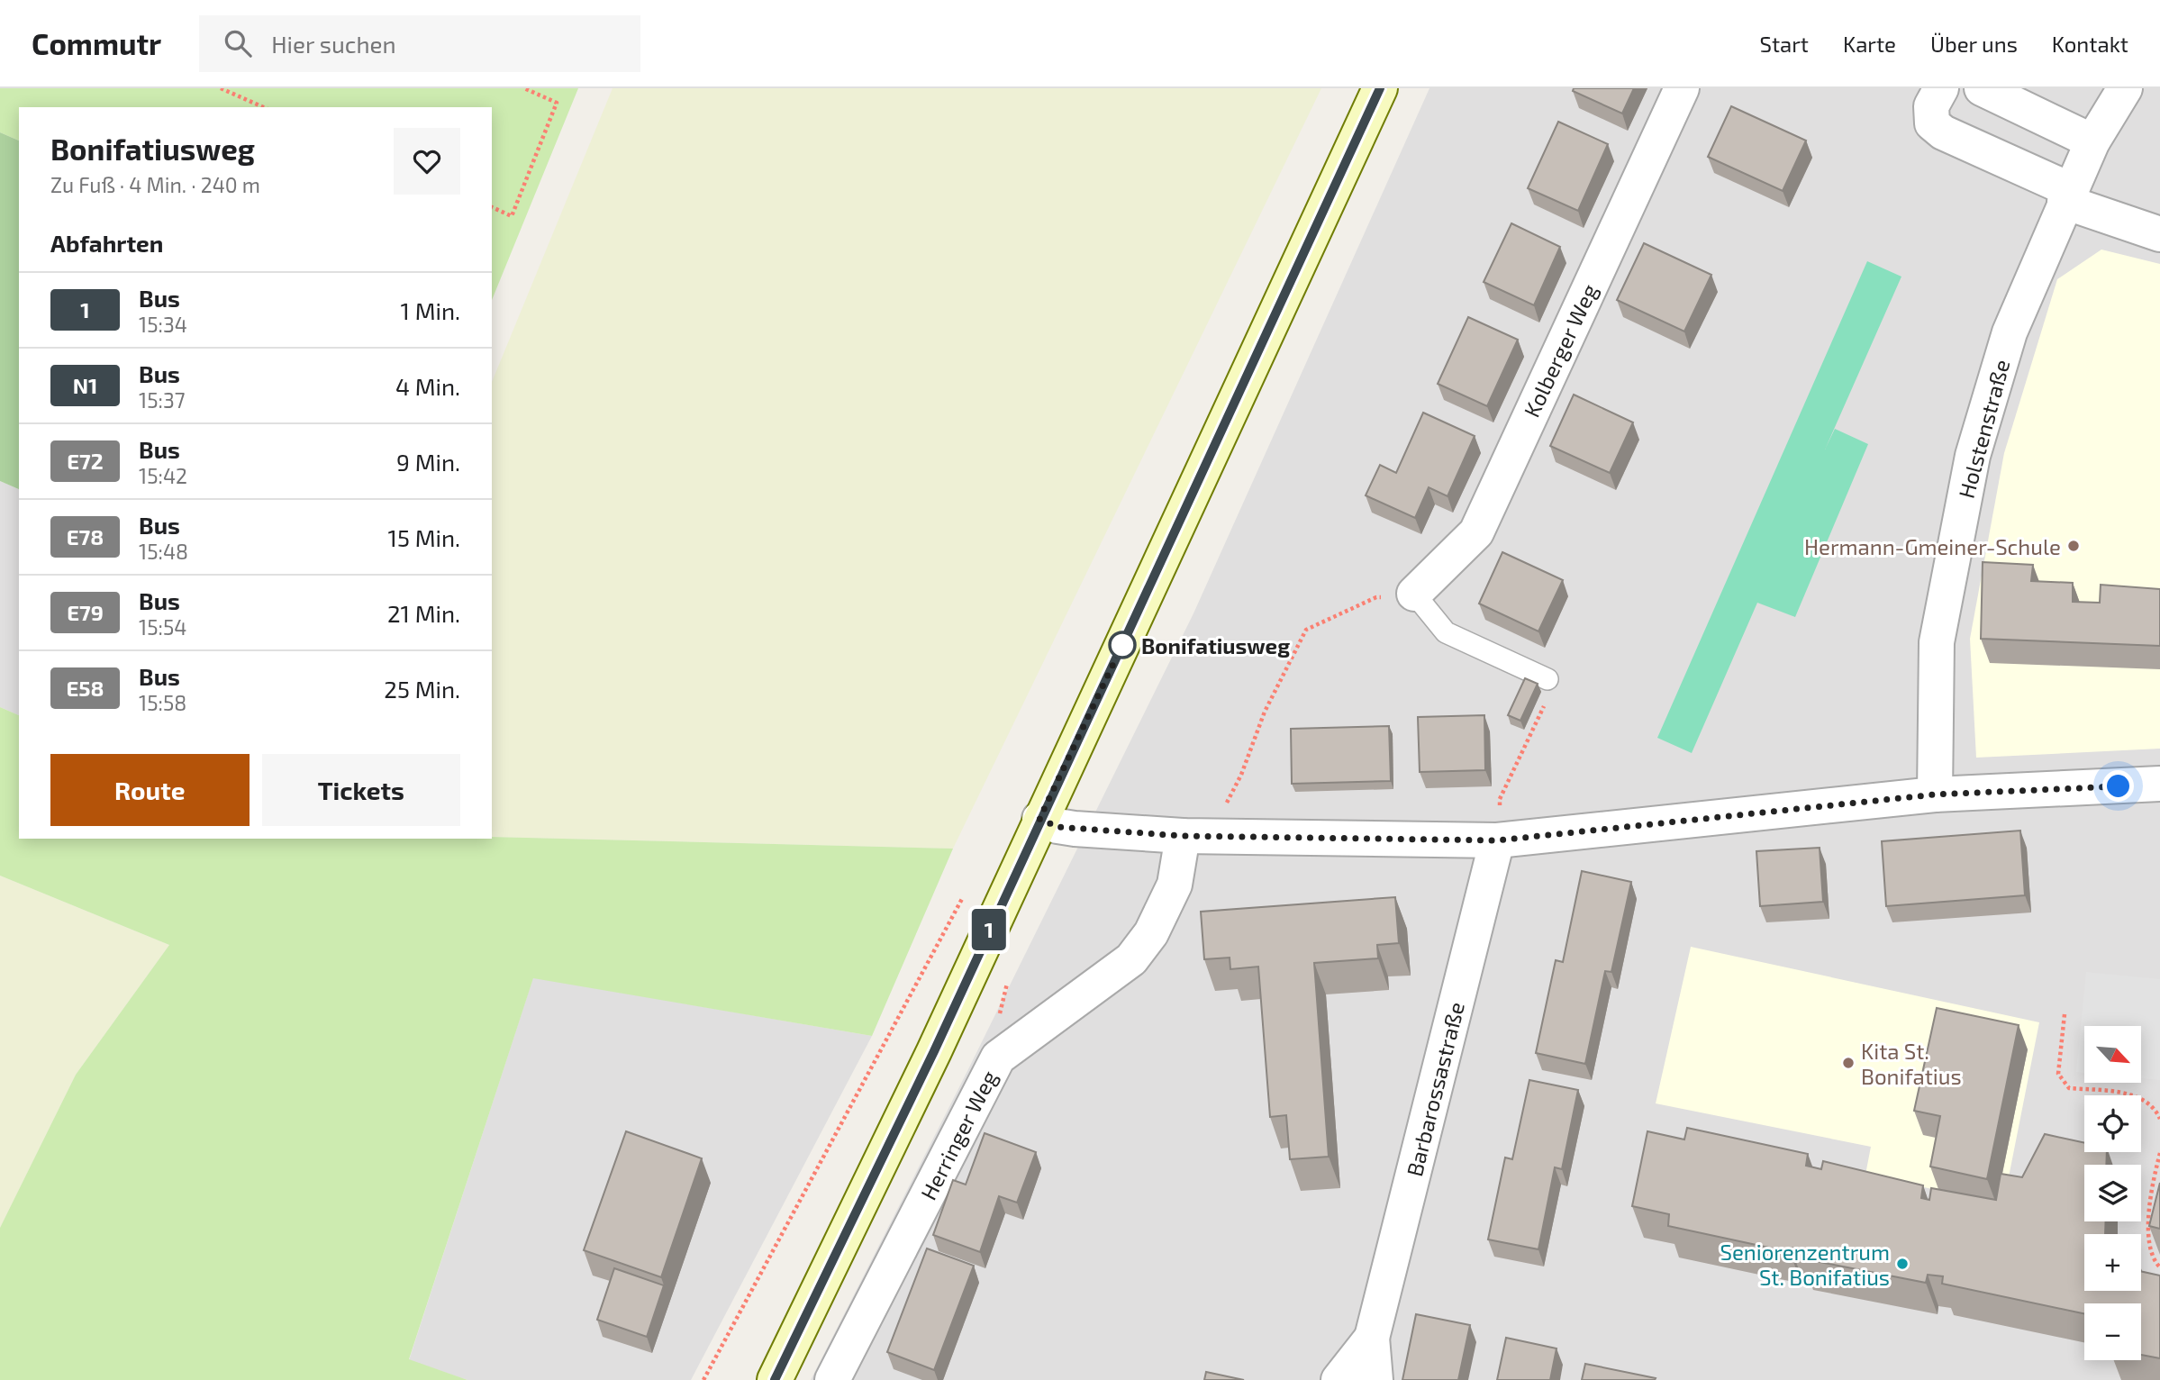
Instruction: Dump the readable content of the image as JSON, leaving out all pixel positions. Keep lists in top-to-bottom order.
{
  "streets": {
    "street": [
      "Kolberger Weg",
      "Holstenstraße",
      "Barbarossastraße",
      "Herringer Weg"
    ]
  },
  "places": [
    "Hermann-Gmeiner-Schule",
    "Bonifatiusweg",
    "Kita St. Bonifatius",
    "Seniorenzentrum St. Bonifatius"
  ],
  "lines": ["bus line 1"],
  "north": "bottom right",
  "page": {
    "header": "Commutr",
    "search": "Hier suchen",
    "nav": [
      "Start",
      "Karte",
      "Über uns",
      "Kontakt"
    ],
    "on_map": "1",
    "heading": [
      ["Bonifatiusweg", "Zu Fuß · 4 Min. · 240 m"],
      "Abfahrten"
    ],
    "list": [
      {
        "mark": "1",
        "name": "Bus",
        "note": "15:34",
        "value": "1 Min."
      },
      {
        "mark": "N1",
        "name": "Bus",
        "note": "15:37",
        "value": "4 Min."
      },
      {
        "mark": "E72",
        "name": "Bus",
        "note": "15:42",
        "value": "9 Min."
      },
      {
        "mark": "E78",
        "name": "Bus",
        "note": "15:48",
        "value": "15 Min."
      },
      {
        "mark": "E79",
        "name": "Bus",
        "note": "15:54",
        "value": "21 Min."
      },
      {
        "mark": "E58",
        "name": "Bus",
        "note": "15:58",
        "value": "25 Min."
      }
    ],
    "buttons": ["Route", "Tickets"],
    "map_buttons": ["+", "−"]
  }
}
